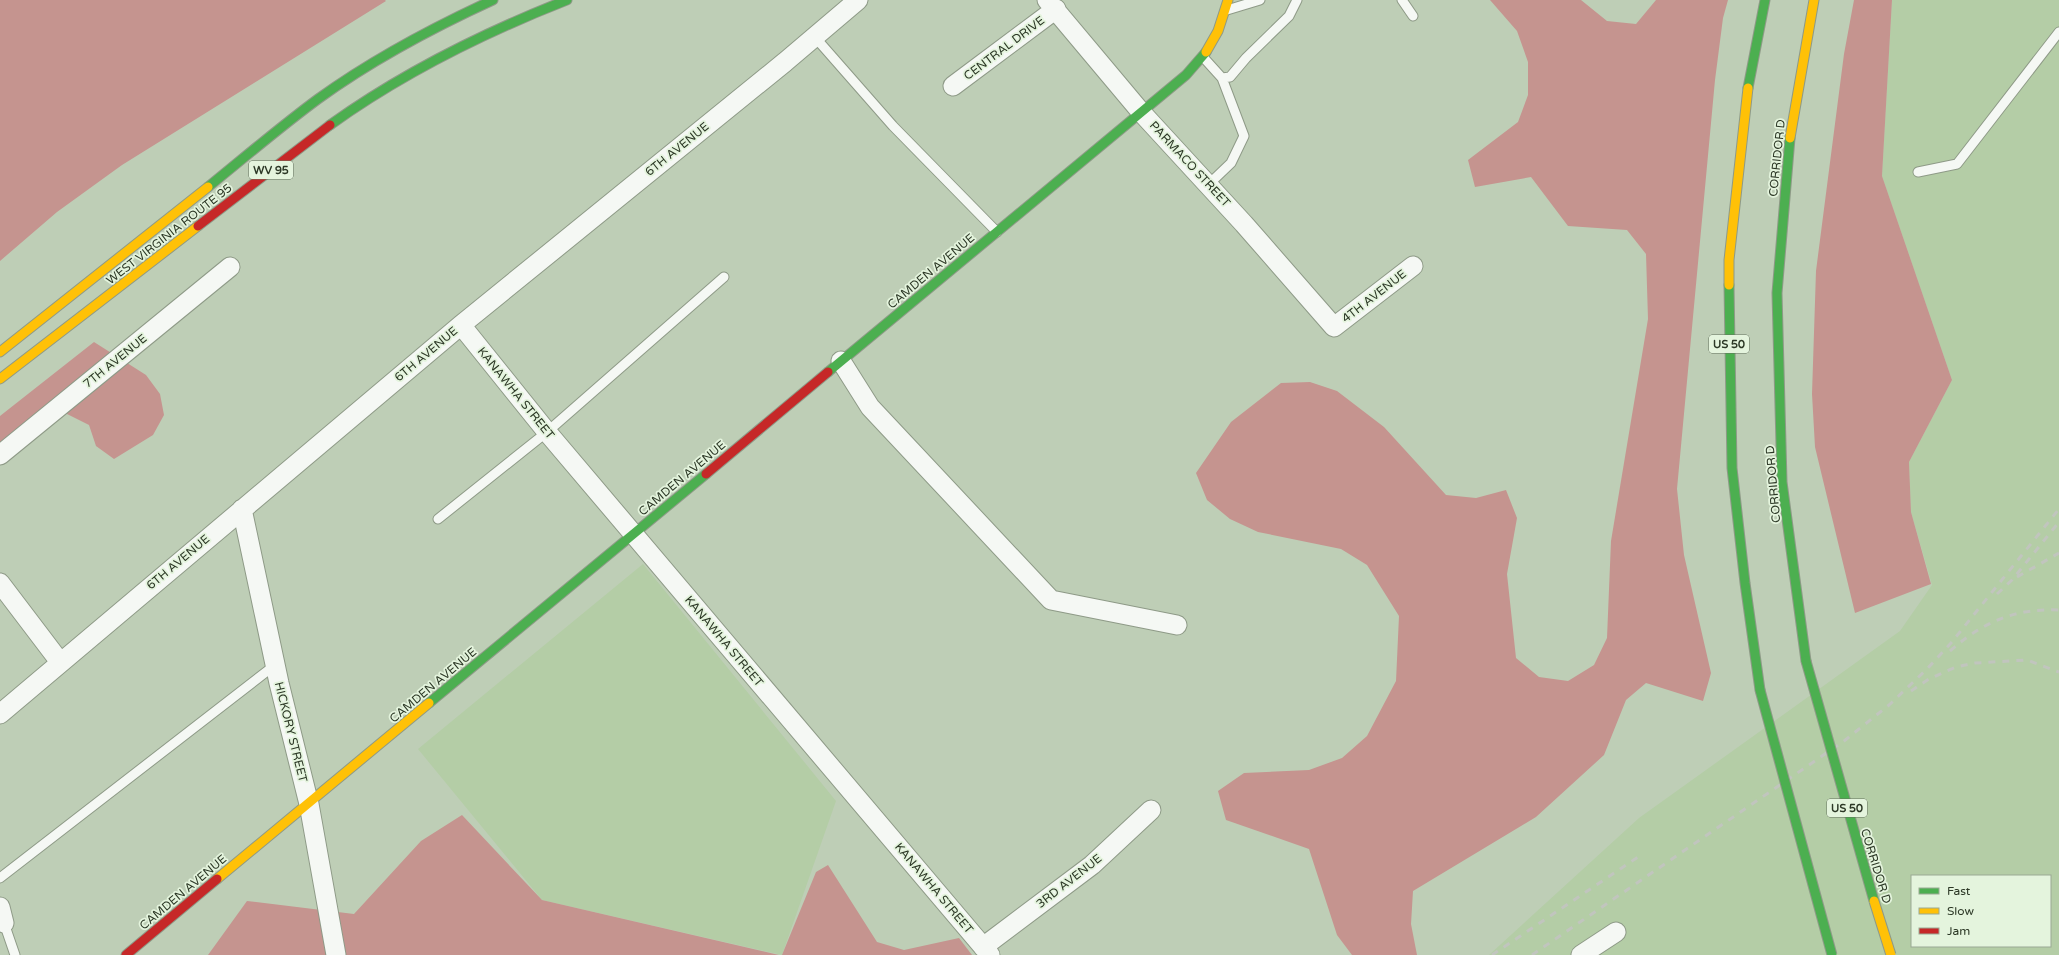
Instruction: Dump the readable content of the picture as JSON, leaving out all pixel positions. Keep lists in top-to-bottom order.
{
  "streets": {
    "main road": [
      "CORRIDOR D",
      "WV 95",
      "WEST VIRGINIA ROUTE 95",
      "CAMDEN AVENUE",
      "US 50"
    ],
    "street": [
      "CENTRAL DRIVE",
      "6TH AVENUE",
      "PARMACO STREET",
      "4TH AVENUE",
      "7TH AVENUE",
      "KANAWHA STREET",
      "HICKORY STREET",
      "3RD AVENUE"
    ]
  },
  "crossings": [
    ["CENTRAL DRIVE", "PARMACO STREET"],
    ["6TH AVENUE", "KANAWHA STREET"],
    ["6TH AVENUE", "HICKORY STREET"],
    ["PARMACO STREET", "CAMDEN AVENUE"],
    ["PARMACO STREET", "4TH AVENUE"],
    ["CAMDEN AVENUE", "KANAWHA STREET"],
    ["CAMDEN AVENUE", "HICKORY STREET"],
    ["KANAWHA STREET", "3RD AVENUE"]
  ],
  "legend": ["Fast", "Slow", "Jam"]
}
